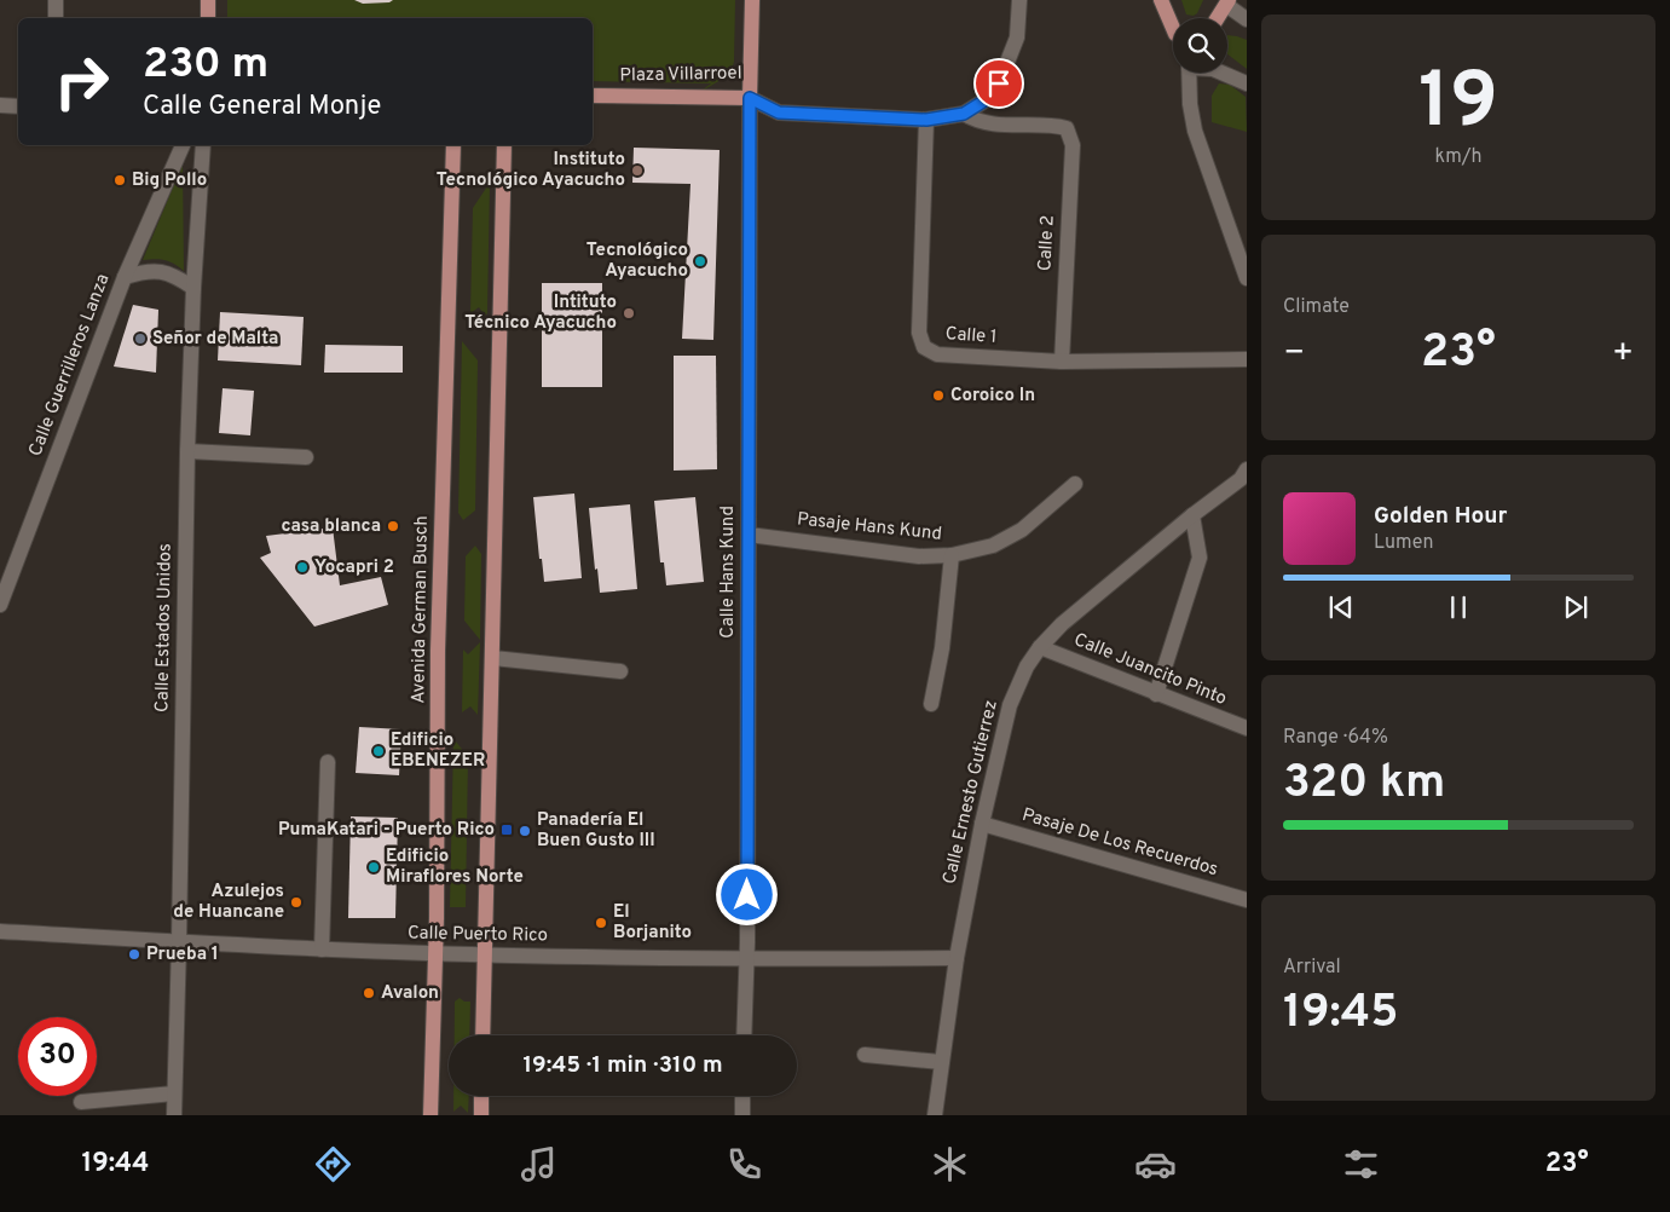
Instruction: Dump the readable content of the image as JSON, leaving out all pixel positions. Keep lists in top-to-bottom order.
{
  "streets": {
    "main road": ["Plaza Villarroel", "Avenida German Busch"],
    "street": [
      "Calle 2",
      "Calle 1",
      "Calle Guerrilleros Lanza",
      "Pasaje Hans Kund",
      "Calle Hans Kund",
      "Calle Estados Unidos",
      "Calle Juancito Pinto",
      "Calle Ernesto Gutierrez",
      "Pasaje De Los Recuerdos",
      "Calle Puerto Rico"
    ]
  },
  "crossings": [
    ["Plaza Villarroel", "Calle Hans Kund"],
    ["Calle 2", "Calle 1"],
    ["Pasaje Hans Kund", "Calle Hans Kund"],
    ["Calle Hans Kund", "Calle Puerto Rico"],
    ["Avenida German Busch", "Calle Puerto Rico"],
    ["Calle Estados Unidos", "Calle Puerto Rico"],
    ["Calle Juancito Pinto", "Calle Ernesto Gutierrez"],
    ["Calle Ernesto Gutierrez", "Pasaje De Los Recuerdos"],
    ["Calle Ernesto Gutierrez", "Calle Puerto Rico"]
  ],
  "places": {
    "other": [
      "Instituto Tecnológico Ayacucho",
      "Big Pollo",
      "Tecnológico Ayacucho",
      "Intituto Técnico Ayacucho",
      "Señor de Malta",
      "Coroico In",
      "casa blanca",
      "Yocapri 2",
      "Edificio EBENEZER",
      "Panadería El Buen Gusto III",
      "Edificio Miraflores Norte",
      "Azulejos de Huancane",
      "El Borjanito",
      "Prueba 1",
      "Avalon"
    ],
    "transit": ["PumaKatari - Puerto Rico"]
  },
  "page": {
    "tile": [
      ["19", "km/h"],
      "Climate",
      ["Range · 64%", "320 km"],
      ["Arrival", "19:45"]
    ],
    "turn": ["230 m", "Calle General Monje"],
    "heat": ["−", "23°", "+"],
    "song": ["Golden Hour", "Lumen"],
    "limit": "30",
    "trip": "19:45 · 1 min · 310 m",
    "tabs": ["19:44", "23°"]
  }
}
